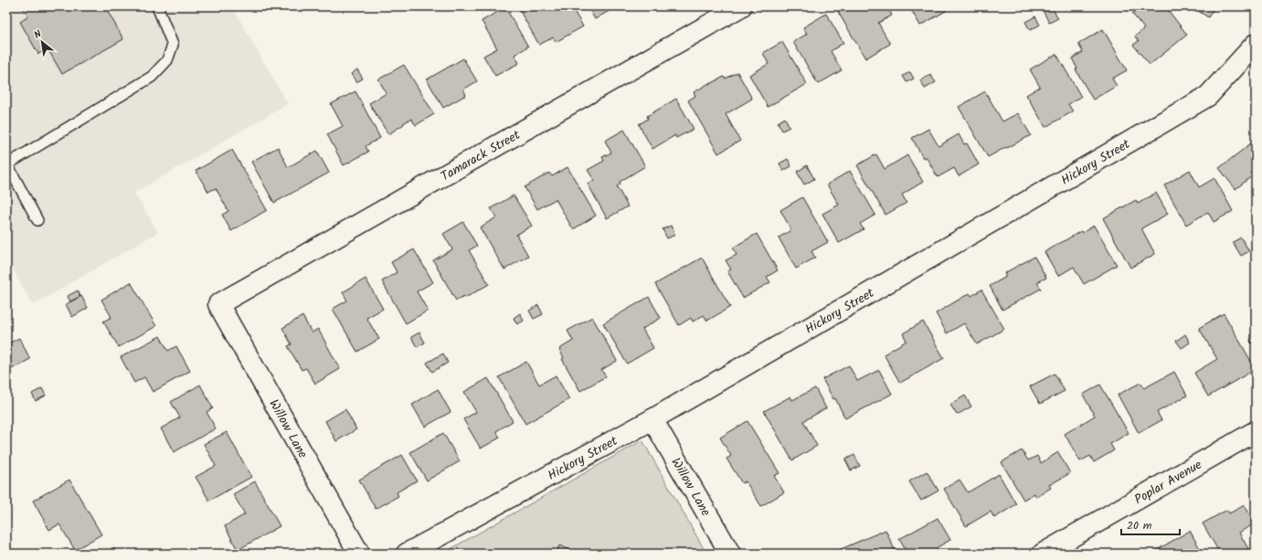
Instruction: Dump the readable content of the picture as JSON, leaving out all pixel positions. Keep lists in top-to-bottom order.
{
  "streets": {
    "street": [
      "Tamarack Street",
      "Hickory Street",
      "Willow Lane",
      "Poplar Avenue"
    ]
  },
  "crossings": [
    ["Tamarack Street", "Willow Lane"],
    ["Hickory Street", "Willow Lane"]
  ],
  "scale_bar": "20 m",
  "north": "top left"
}
